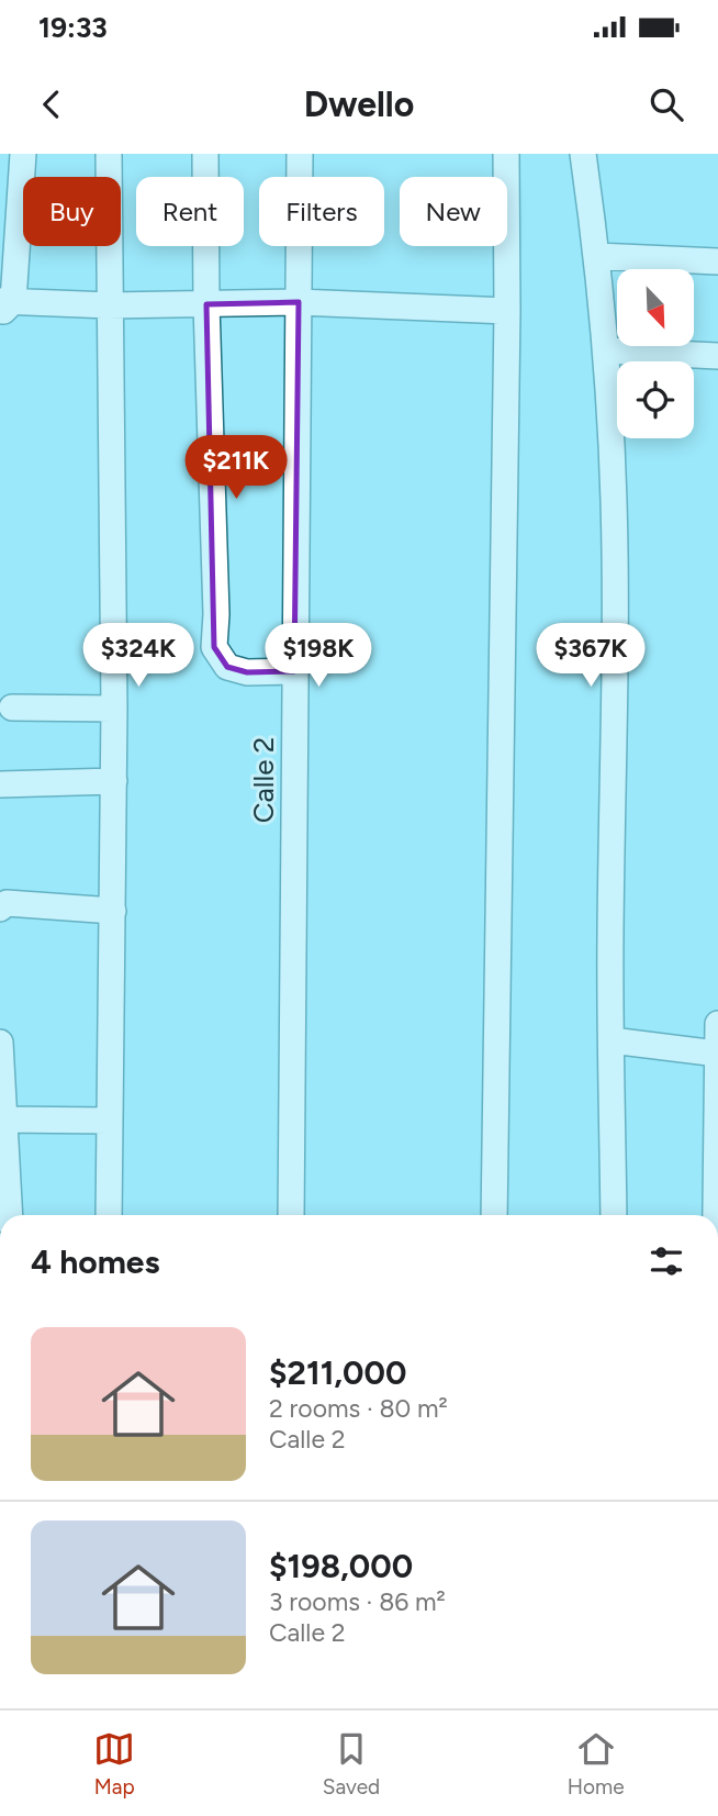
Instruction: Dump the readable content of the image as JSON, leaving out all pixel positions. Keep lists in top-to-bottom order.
{
  "streets": {
    "street": ["Calle 2"]
  },
  "north": "bottom right",
  "page": {
    "status": "19:33",
    "header": "Dwello",
    "chip": [
      "Buy",
      "Rent",
      "Filters",
      "New"
    ],
    "price": [
      "$211K",
      "$324K",
      "$198K",
      "$367K"
    ],
    "heading": "4 homes",
    "list": [
      {
        "name": "$211,000",
        "note": "2 rooms · 80 m² · Calle 2"
      },
      {
        "name": "$198,000",
        "note": "3 rooms · 86 m² · Calle 2"
      }
    ],
    "tabs": ["Map", "Saved", "Home"]
  }
}
